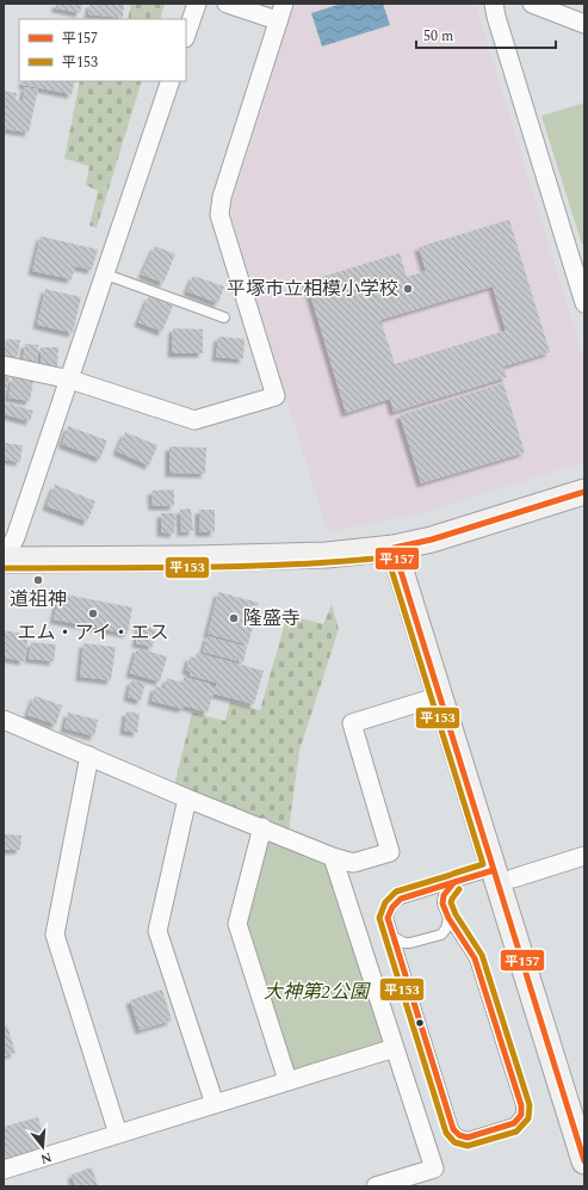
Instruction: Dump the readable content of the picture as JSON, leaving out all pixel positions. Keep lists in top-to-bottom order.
{
  "parks": ["大神第2公園"],
  "places": [
    "平塚市立相模小学校",
    "道祖神",
    "エム・アイ・エス",
    "隆盛寺"
  ],
  "lines": ["transit line 平157", "transit line 平153"],
  "legend": ["平157", "平153"],
  "scale_bar": "50 m",
  "north": "bottom"
}
